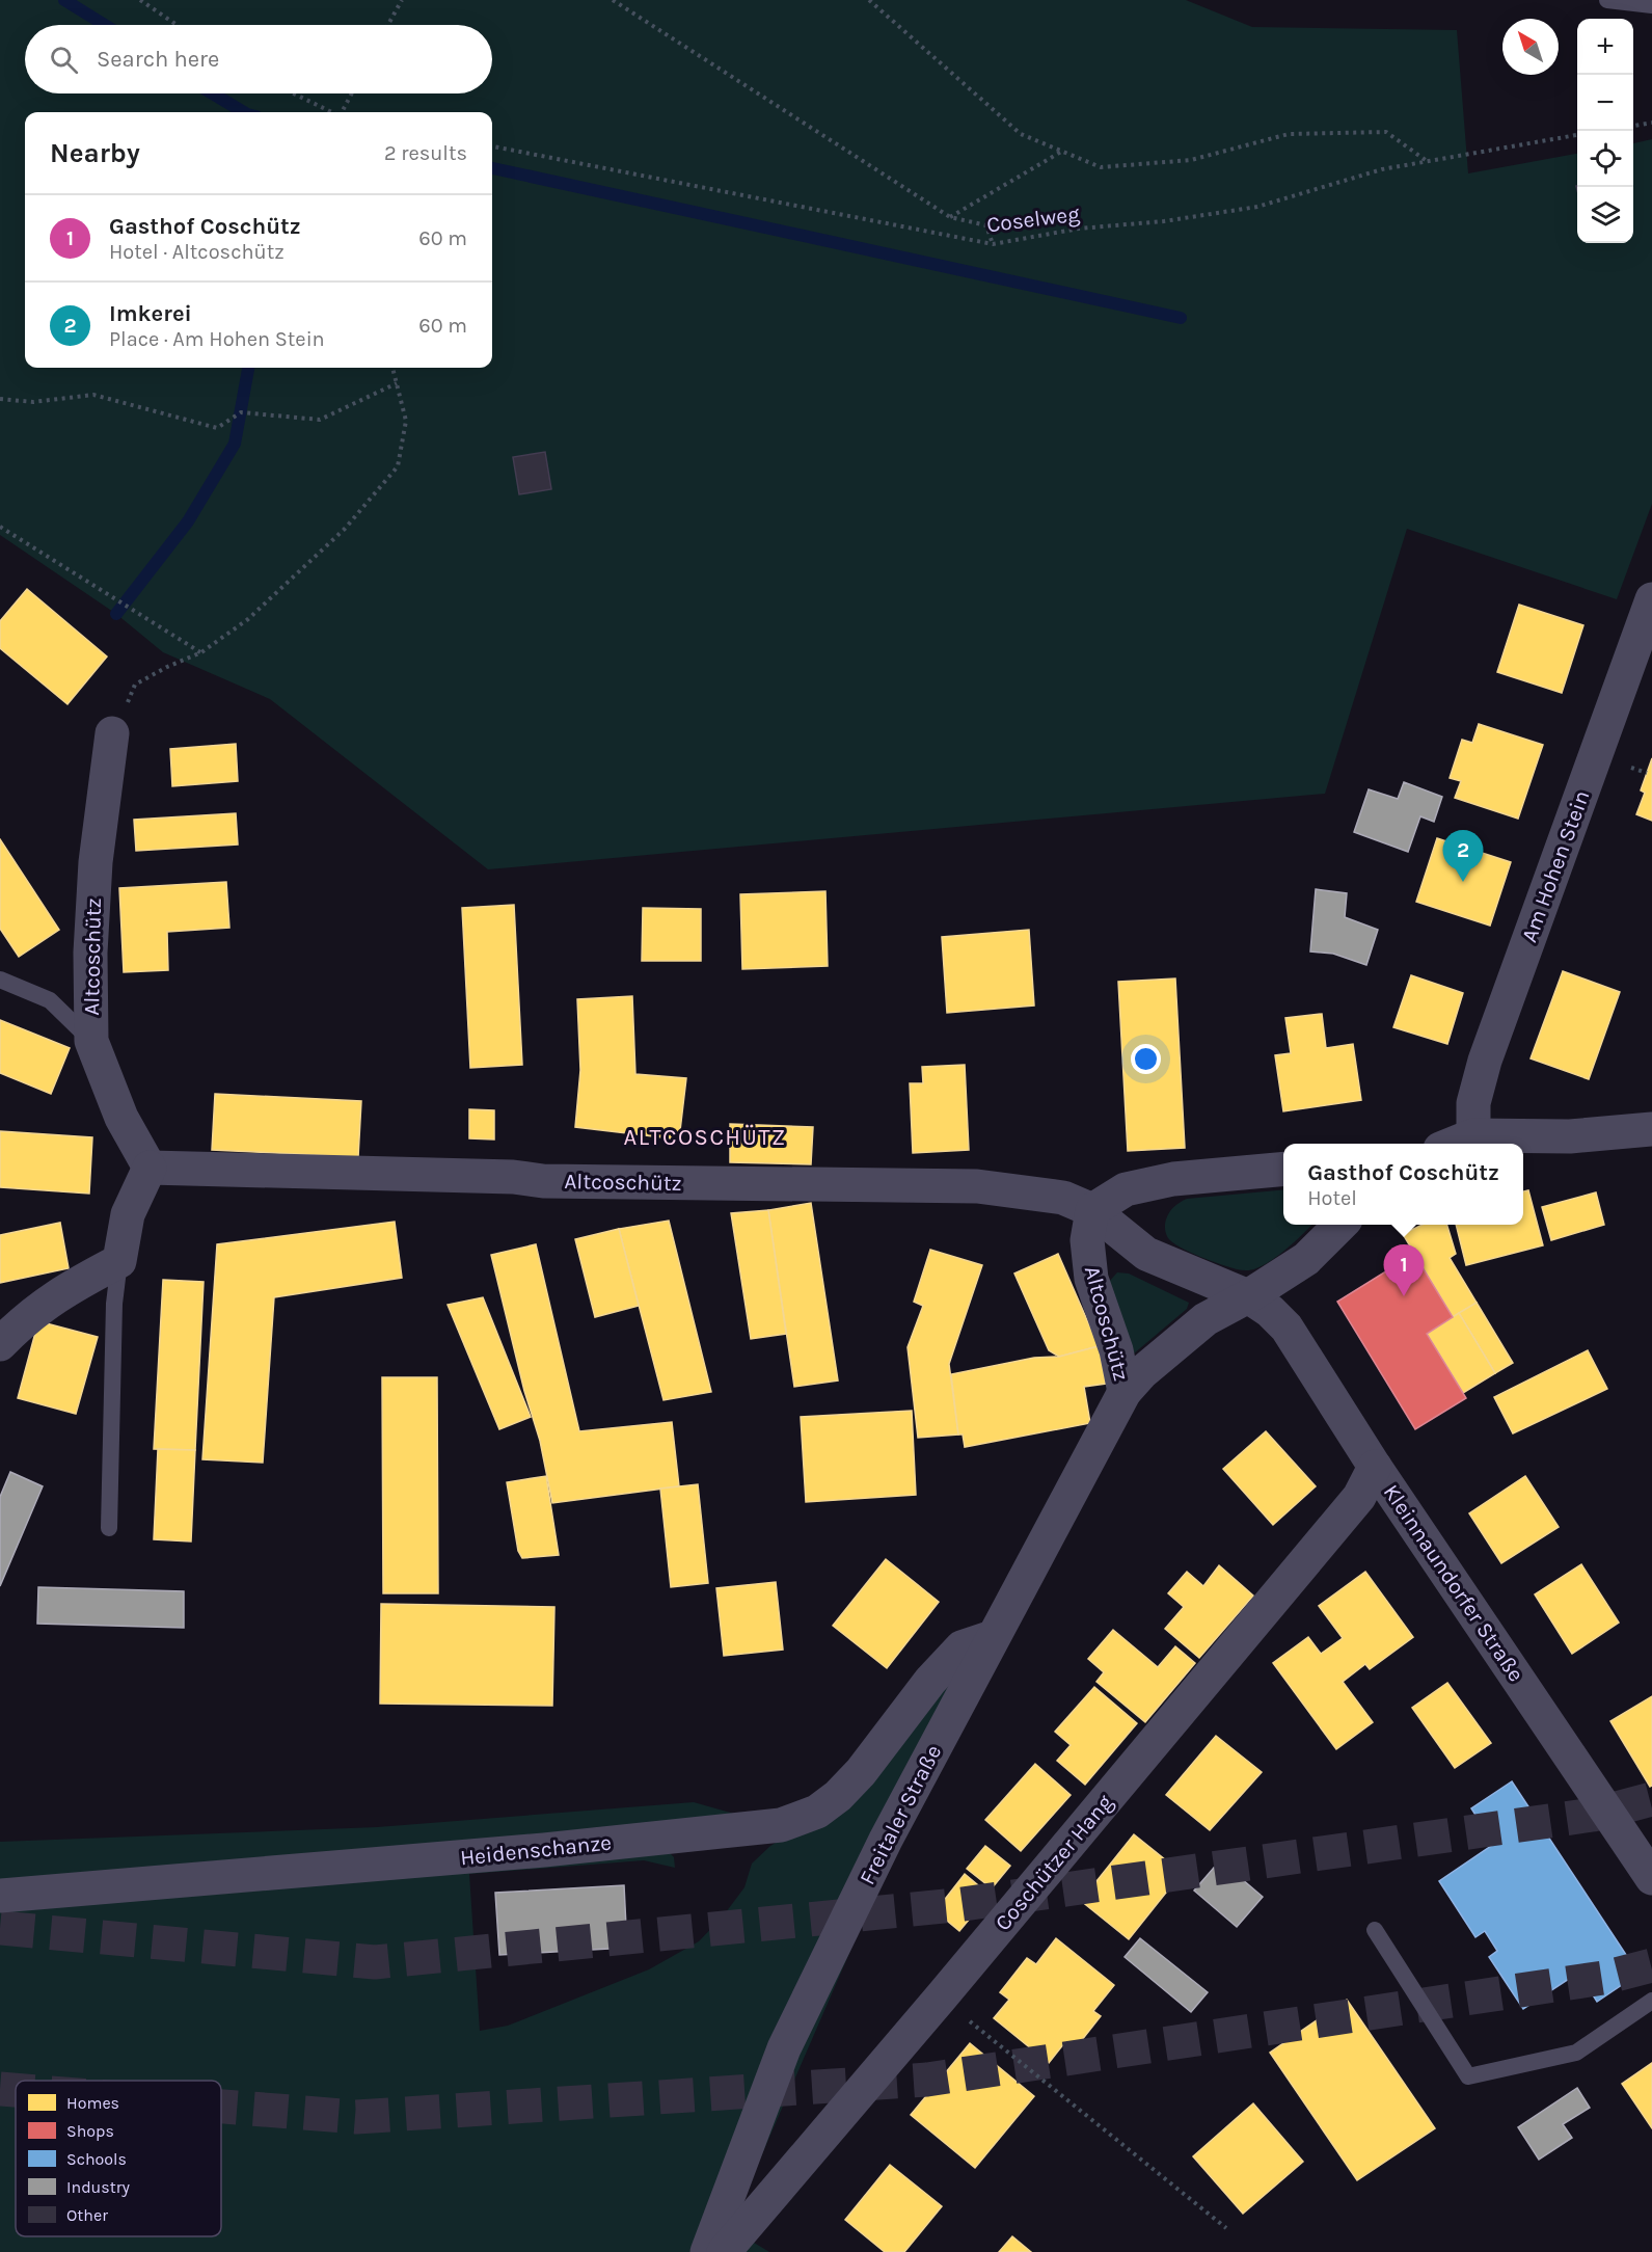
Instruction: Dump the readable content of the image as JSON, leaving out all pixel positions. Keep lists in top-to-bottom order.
{
  "streets": {
    "street": [
      "Am Hohen Stein",
      "Altcoschütz",
      "Kleinnaundorfer Straße",
      "Freitaler Straße",
      "Heidenschanze",
      "Coschützer Hang"
    ],
    "path": ["Coselweg"]
  },
  "crossings": [
    ["Altcoschütz", "Kleinnaundorfer Straße"],
    ["Altcoschütz", "Freitaler Straße"],
    ["Kleinnaundorfer Straße", "Coschützer Hang"],
    ["Freitaler Straße", "Heidenschanze"]
  ],
  "districts": ["ALTCOSCHÜTZ"],
  "legend": [
    "Homes",
    "Shops",
    "Schools",
    "Industry",
    "Other"
  ],
  "north": "top left",
  "page": {
    "map_buttons": ["+", "−"],
    "search": "Search here",
    "heading": ["Nearby", "2 results"],
    "list": [
      {
        "mark": "1",
        "name": "Gasthof Coschütz",
        "note": "Hotel · Altcoschütz",
        "value": "60 m"
      },
      {
        "mark": "2",
        "name": "Imkerei",
        "note": "Place · Am Hohen Stein",
        "value": "60 m"
      }
    ],
    "pins": ["2", "1"],
    "popup": ["Gasthof Coschütz", "Hotel"]
  }
}
